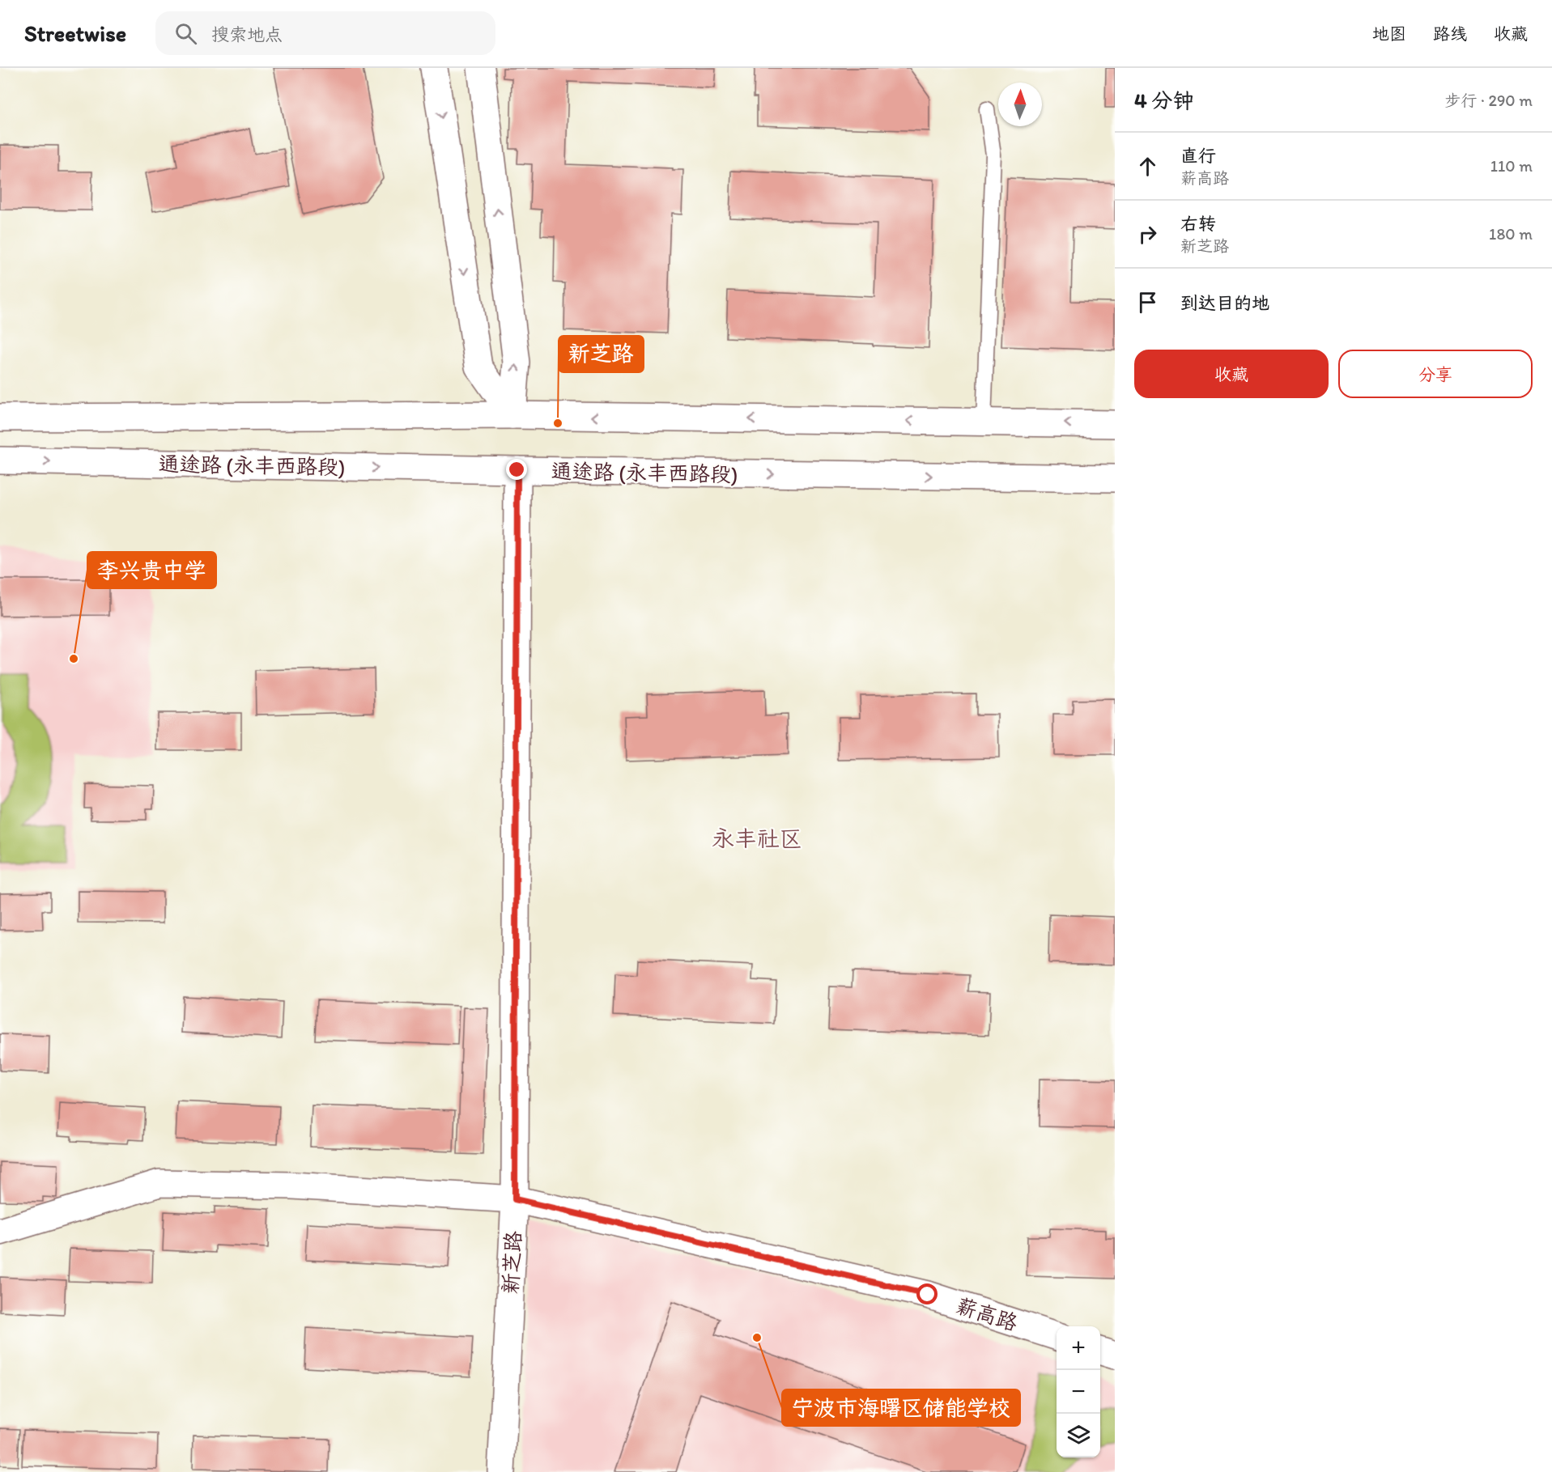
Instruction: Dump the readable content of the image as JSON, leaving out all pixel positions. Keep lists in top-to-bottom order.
{
  "streets": {
    "main road": ["通途路 (永丰西路段)", "新芝路", "薪高路"]
  },
  "crossings": [
    ["通途路 (永丰西路段)", "新芝路"],
    ["新芝路", "薪高路"]
  ],
  "districts": ["永丰社区"],
  "places": ["新芝路", "李兴贵中学", "宁波市海曙区储能学校"],
  "north": "top",
  "page": {
    "header": "Streetwise",
    "search": "搜索地点",
    "nav": ["地图", "路线", "收藏"],
    "heading": ["4 分钟", "步行 · 290 m"],
    "list": [
      ["直行", "薪高路", "110 m"],
      ["右转", "新芝路", "180 m"],
      "到达目的地"
    ],
    "buttons": ["收藏", "分享"],
    "map_buttons": ["+", "−"]
  }
}
